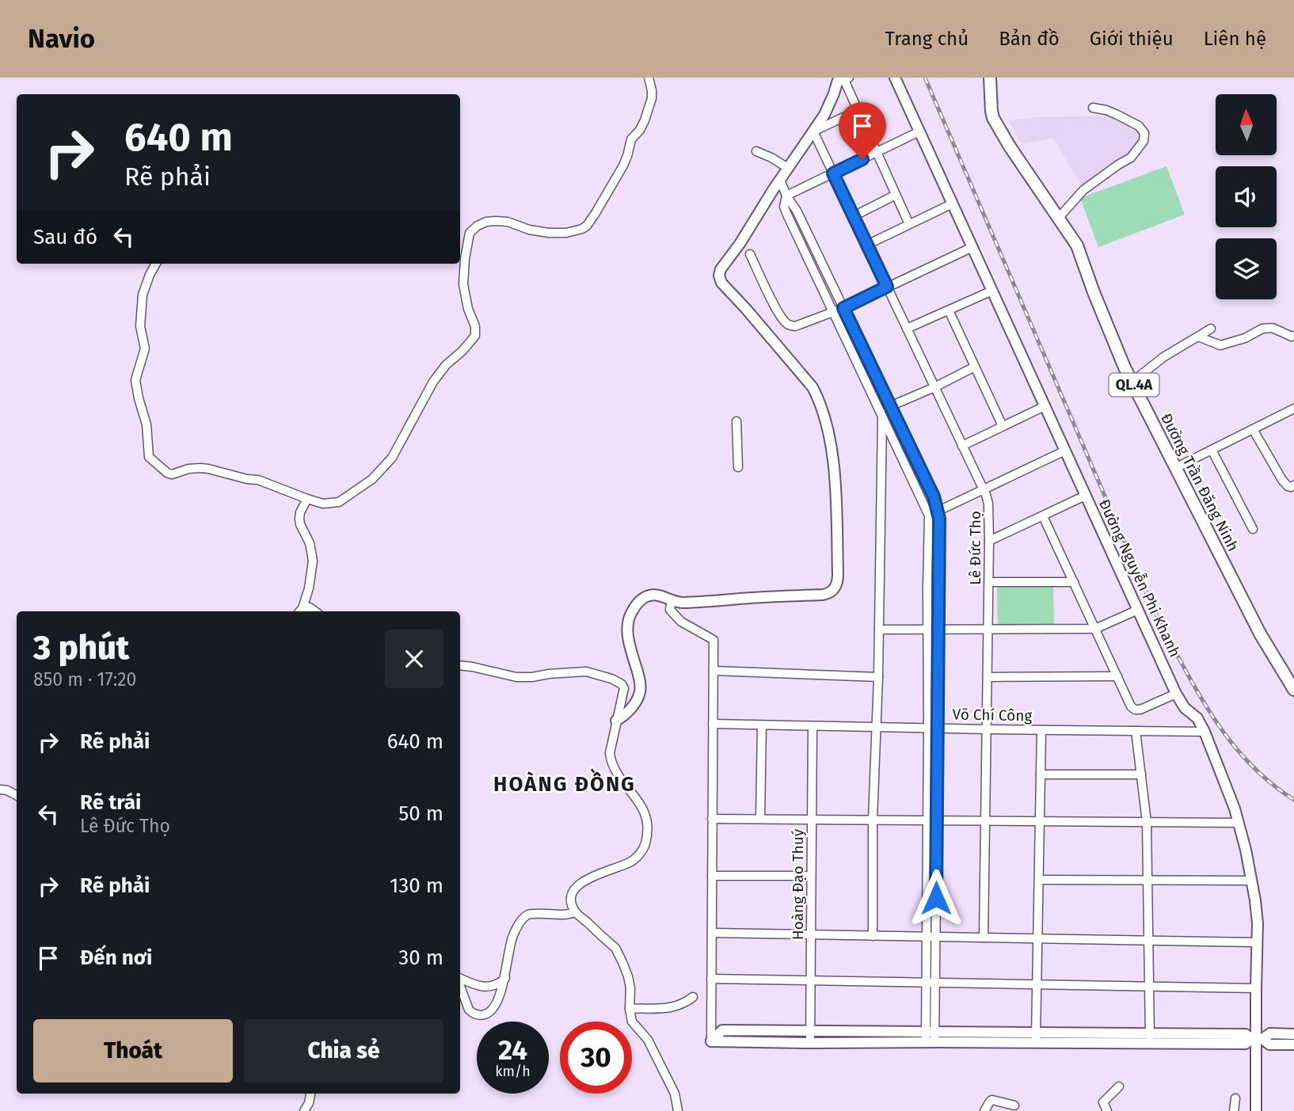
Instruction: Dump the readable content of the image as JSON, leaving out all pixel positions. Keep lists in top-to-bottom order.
{
  "streets": {
    "main road": ["QL.4A", "Đường Trần Đăng Ninh"],
    "street": [
      "Lê Đức Thọ",
      "Đường Nguyễn Phi Khanh",
      "Võ Chí Công",
      "Hoàng Đạo Thuý"
    ]
  },
  "crossings": [
    ["Lê Đức Thọ", "Võ Chí Công"],
    ["Đường Nguyễn Phi Khanh", "Võ Chí Công"],
    ["Võ Chí Công", "Hoàng Đạo Thuý"]
  ],
  "districts": ["HOÀNG ĐỒNG"],
  "north": "top",
  "page": {
    "header": "Navio",
    "nav": [
      "Trang chủ",
      "Bản đồ",
      "Giới thiệu",
      "Liên hệ"
    ],
    "turn": ["640 m", "Rẽ phải"],
    "then": "Sau đó",
    "heading": ["3 phút", "850 m · 17:20"],
    "list": [
      {
        "name": "Rẽ phải",
        "value": "640 m"
      },
      {
        "name": "Rẽ trái",
        "note": "Lê Đức Thọ",
        "value": "50 m"
      },
      {
        "name": "Rẽ phải",
        "value": "130 m"
      },
      {
        "name": "Đến nơi",
        "value": "30 m"
      }
    ],
    "buttons": ["Thoát", "Chia sẻ"],
    "speed": "24 km/h",
    "limit": "30"
  }
}
